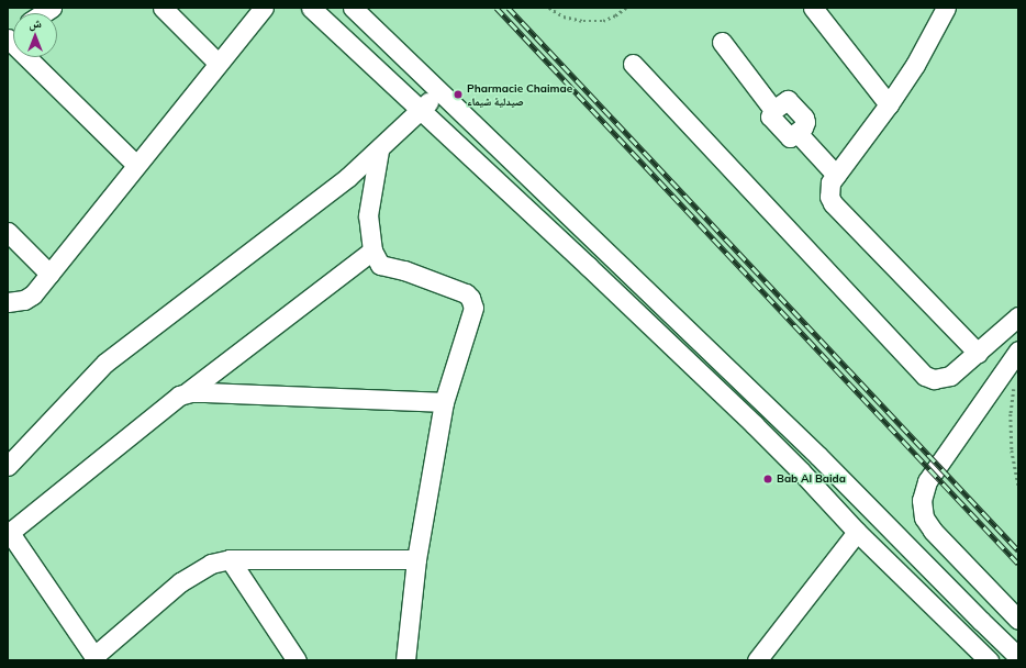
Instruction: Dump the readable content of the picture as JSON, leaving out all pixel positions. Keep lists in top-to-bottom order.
{
  "places": ["Pharmacie Chaimae صيدلية شيماء", "Bab Al Baida"],
  "north": "top"
}
